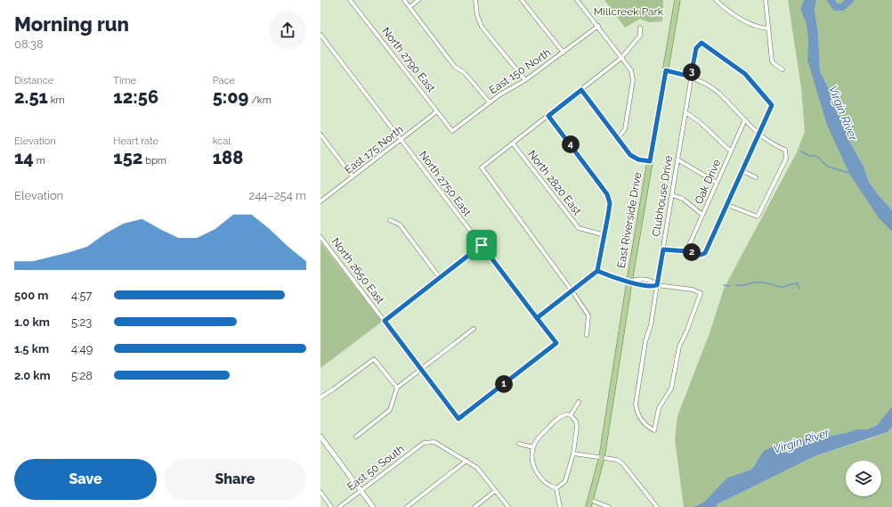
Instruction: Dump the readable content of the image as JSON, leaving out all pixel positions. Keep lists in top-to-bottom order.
{
  "streets": {
    "main road": ["East Riverside Drive"],
    "street": [
      "North 2790 East",
      "East 150 North",
      "East 175 North",
      "Oak Drive",
      "North 2820 East",
      "North 2750 East",
      "Clubhouse Drive",
      "North 2650 East",
      "East 50 South"
    ]
  },
  "crossings": [
    ["North 2790 East", "East 150 North"],
    ["North 2790 East", "East 175 North"],
    ["East 175 North", "North 2750 East"],
    ["North 2750 East", "North 2650 East"]
  ],
  "water": ["Virgin River"],
  "parks": ["Millcreek Park"],
  "page": {
    "heading": ["Morning run", "08:38"],
    "stats": [
      ["Distance", "2.51 km"],
      ["Time", "12:56"],
      ["Pace", "5:09 /km"],
      ["Elevation", "14 m"],
      ["Heart rate", "152 bpm"],
      ["kcal", "188"]
    ],
    "pins": [
      "3",
      "4",
      "2",
      "1"
    ],
    "chart": ["Elevation", "244–254 m"],
    "list": [
      {
        "name": "500 m",
        "note": "4:57"
      },
      {
        "name": "1.0 km",
        "note": "5:23"
      },
      {
        "name": "1.5 km",
        "note": "4:49"
      },
      {
        "name": "2.0 km",
        "note": "5:28"
      }
    ],
    "buttons": ["Save", "Share"]
  }
}
